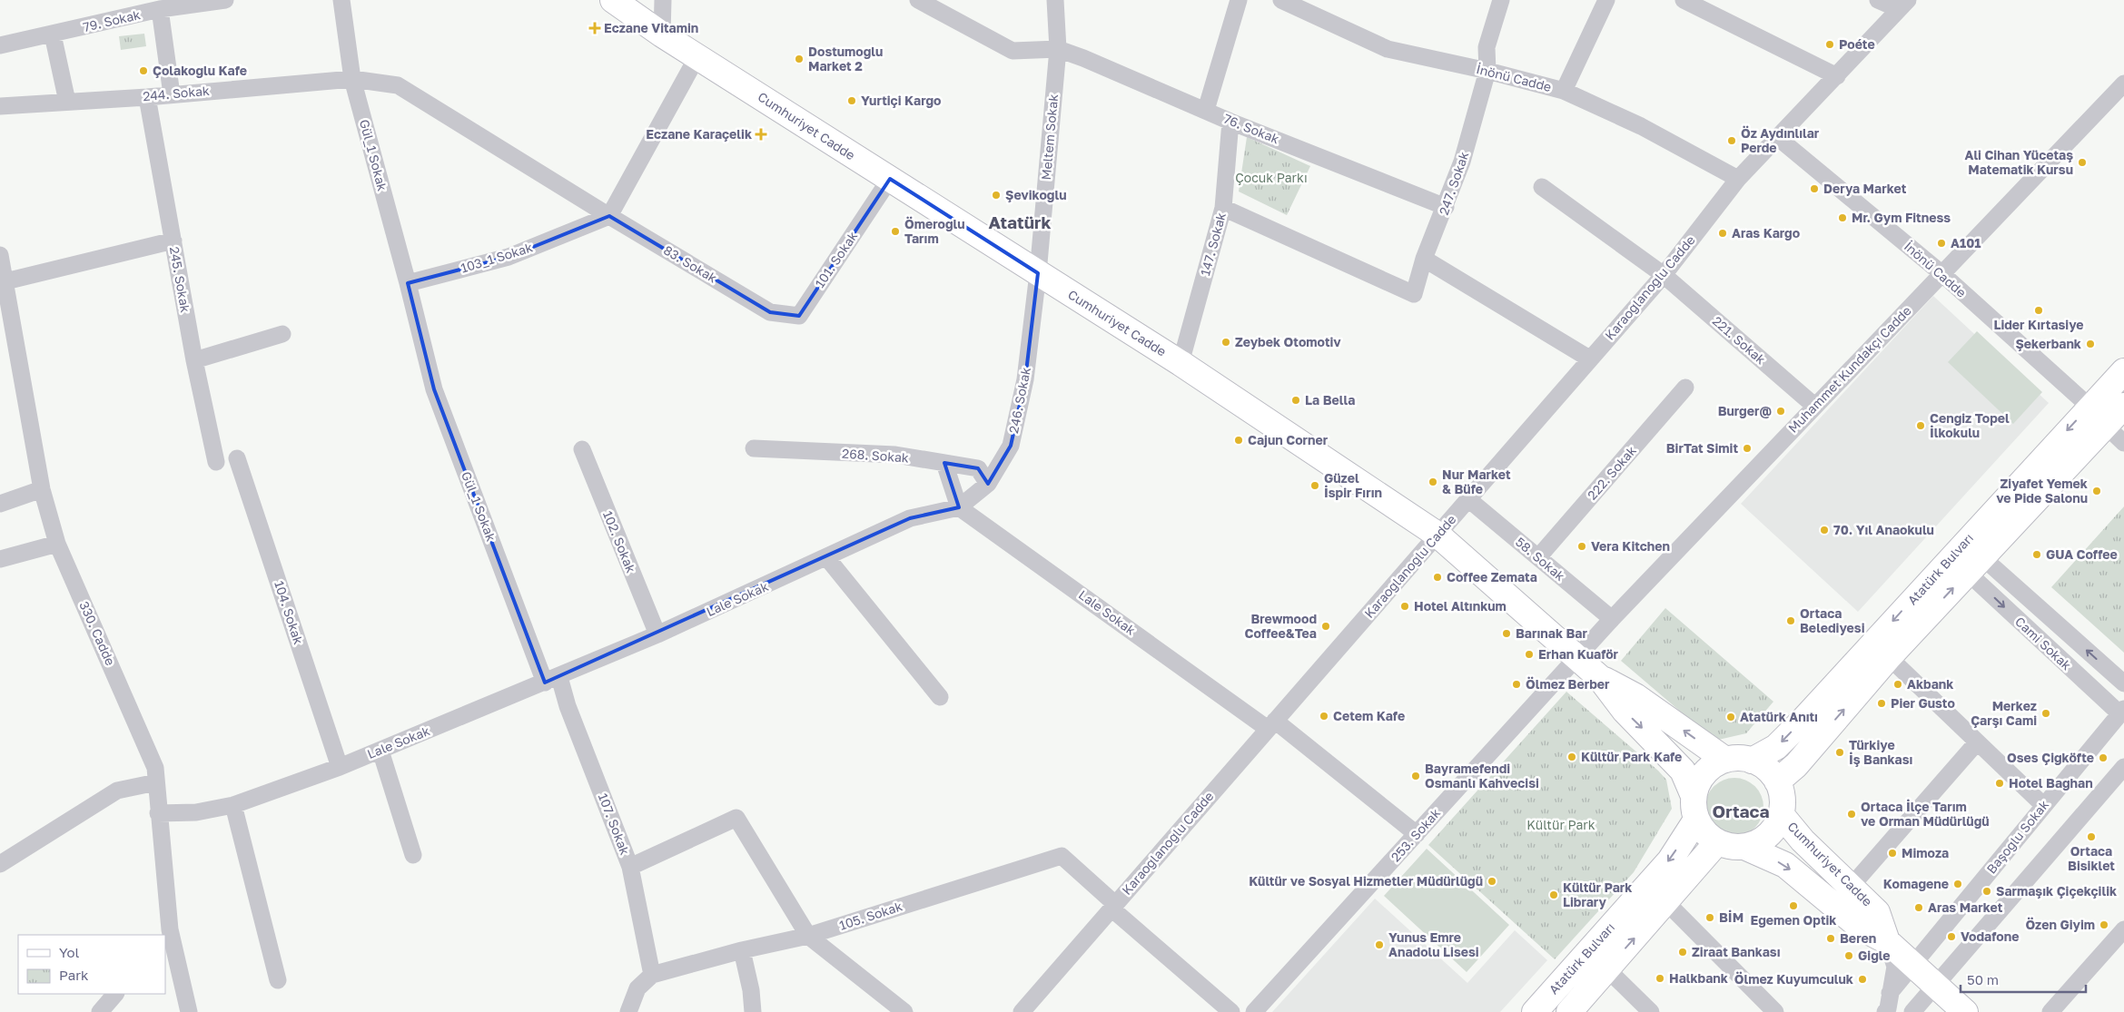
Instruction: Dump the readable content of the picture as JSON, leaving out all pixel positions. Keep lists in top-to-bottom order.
{
  "streets": {
    "street": [
      "79. Sokak",
      "İnönü Cadde",
      "244. Sokak",
      "Cumhuriyet Cadde",
      "76. Sokak",
      "Meltem Sokak",
      "Gül_1 Sokak",
      "247. Sokak",
      "147. Sokak",
      "103_1 Sokak",
      "101. Sokak",
      "83. Sokak",
      "245. Sokak",
      "Karaoğlanoğlu Cadde",
      "221. Sokak",
      "Muhammet Kundakçı Cadde",
      "246. Sokak",
      "268. Sokak",
      "222. Sokak",
      "102. Sokak",
      "58. Sokak",
      "Atatürk Bulvarı",
      "Lale Sokak",
      "104. Sokak",
      "330. Cadde",
      "Cami Sokak",
      "107. Sokak",
      "253. Sokak",
      "Başoğlu Sokak",
      "105. Sokak"
    ]
  },
  "crossings": [
    ["İnönü Cadde", "247. Sokak"],
    ["İnönü Cadde", "Karaoğlanoğlu Cadde"],
    ["İnönü Cadde", "Muhammet Kundakçı Cadde"],
    ["İnönü Cadde", "Atatürk Bulvarı"],
    ["244. Sokak", "Gül_1 Sokak"],
    ["244. Sokak", "245. Sokak"],
    ["Cumhuriyet Cadde", "Meltem Sokak"],
    ["Cumhuriyet Cadde", "147. Sokak"],
    ["Cumhuriyet Cadde", "101. Sokak"],
    ["Cumhuriyet Cadde", "Karaoğlanoğlu Cadde"],
    ["Cumhuriyet Cadde", "Muhammet Kundakçı Cadde"],
    ["Cumhuriyet Cadde", "246. Sokak"],
    ["Cumhuriyet Cadde", "Atatürk Bulvarı"],
    ["Cumhuriyet Cadde", "253. Sokak"],
    ["Cumhuriyet Cadde", "Başoğlu Sokak"],
    ["76. Sokak", "Meltem Sokak"],
    ["76. Sokak", "247. Sokak"],
    ["76. Sokak", "147. Sokak"],
    ["Meltem Sokak", "246. Sokak"],
    ["Gül_1 Sokak", "103_1 Sokak"],
    ["Gül_1 Sokak", "Lale Sokak"],
    ["Gül_1 Sokak", "107. Sokak"],
    ["247. Sokak", "147. Sokak"],
    ["103_1 Sokak", "83. Sokak"],
    ["101. Sokak", "83. Sokak"],
    ["Karaoğlanoğlu Cadde", "221. Sokak"],
    ["Karaoğlanoğlu Cadde", "58. Sokak"],
    ["Karaoğlanoğlu Cadde", "Lale Sokak"],
    ["Karaoğlanoğlu Cadde", "105. Sokak"],
    ["221. Sokak", "Muhammet Kundakçı Cadde"],
    ["Muhammet Kundakçı Cadde", "58. Sokak"],
    ["Muhammet Kundakçı Cadde", "253. Sokak"],
    ["246. Sokak", "268. Sokak"],
    ["246. Sokak", "Lale Sokak"],
    ["222. Sokak", "58. Sokak"],
    ["102. Sokak", "Lale Sokak"],
    ["Atatürk Bulvarı", "Cami Sokak"],
    ["Lale Sokak", "104. Sokak"],
    ["Lale Sokak", "330. Cadde"],
    ["Lale Sokak", "107. Sokak"],
    ["Lale Sokak", "253. Sokak"],
    ["Cami Sokak", "Başoğlu Sokak"],
    ["107. Sokak", "105. Sokak"]
  ],
  "districts": ["Atatürk", "Ortaca"],
  "parks": ["Çocuk Parkı", "Kültür Park"],
  "places": {
    "health": ["Eczane Vitamin", "Eczane Karaçelik"],
    "other": [
      "Poéte",
      "Dostumoğlu Market 2",
      "Çolakoğlu Kafe",
      "Yurtiçi Kargo",
      "Öz Aydınlılar Perde",
      "Ali Cihan Yücetaş Matematik Kursu",
      "Derya Market",
      "Şevikoğlu",
      "Mr. Gym Fitness",
      "Ömeroğlu Tarım",
      "Aras Kargo",
      "A101",
      "Lider Kırtasiye",
      "Zeybek Otomotiv",
      "Şekerbank",
      "La Bella",
      "Burger@",
      "Cengiz Topel İlkokulu",
      "Cajun Corner",
      "BirTat Simit",
      "Nur Market & Büfe",
      "Güzel İspir Fırın",
      "Ziyafet Yemek ve Pide Salonu",
      "70. Yıl Anaokulu",
      "Vera Kitchen",
      "GUA Coffee",
      "Coffee Zemata",
      "Hotel Altınkum",
      "Ortaca Belediyesi",
      "Brewmood Coffee&Tea",
      "Barınak Bar",
      "Erhan Kuaför",
      "Ölmez Berber",
      "Akbank",
      "Pier Gusto",
      "Merkez Çarşı Cami",
      "Cetem Kafe",
      "Atatürk Anıtı",
      "Türkiye İş Bankası",
      "Kültür Park Kafe",
      "Oses Çiğköfte",
      "Bayramefendi Osmanlı Kahvecisi",
      "Hotel Bağhan",
      "Ortaca İlçe Tarım ve Orman Müdürlüğü",
      "Ortaca Bisiklet",
      "Mimoza",
      "Kültür ve Sosyal Hizmetler Müdürlüğü",
      "Komagene",
      "Sarmaşık Çiçekçilik",
      "Kültür Park Library",
      "Egemen Optik",
      "Aras Market",
      "BİM",
      "Özen Giyim",
      "Vodafone",
      "Beren",
      "Yunus Emre Anadolu Lisesi",
      "Ziraat Bankası",
      "Gigle",
      "Halkbank",
      "Ölmez Kuyumculuk"
    ]
  },
  "legend": ["Yol", "Park"],
  "scale_bar": "50 m"
}
